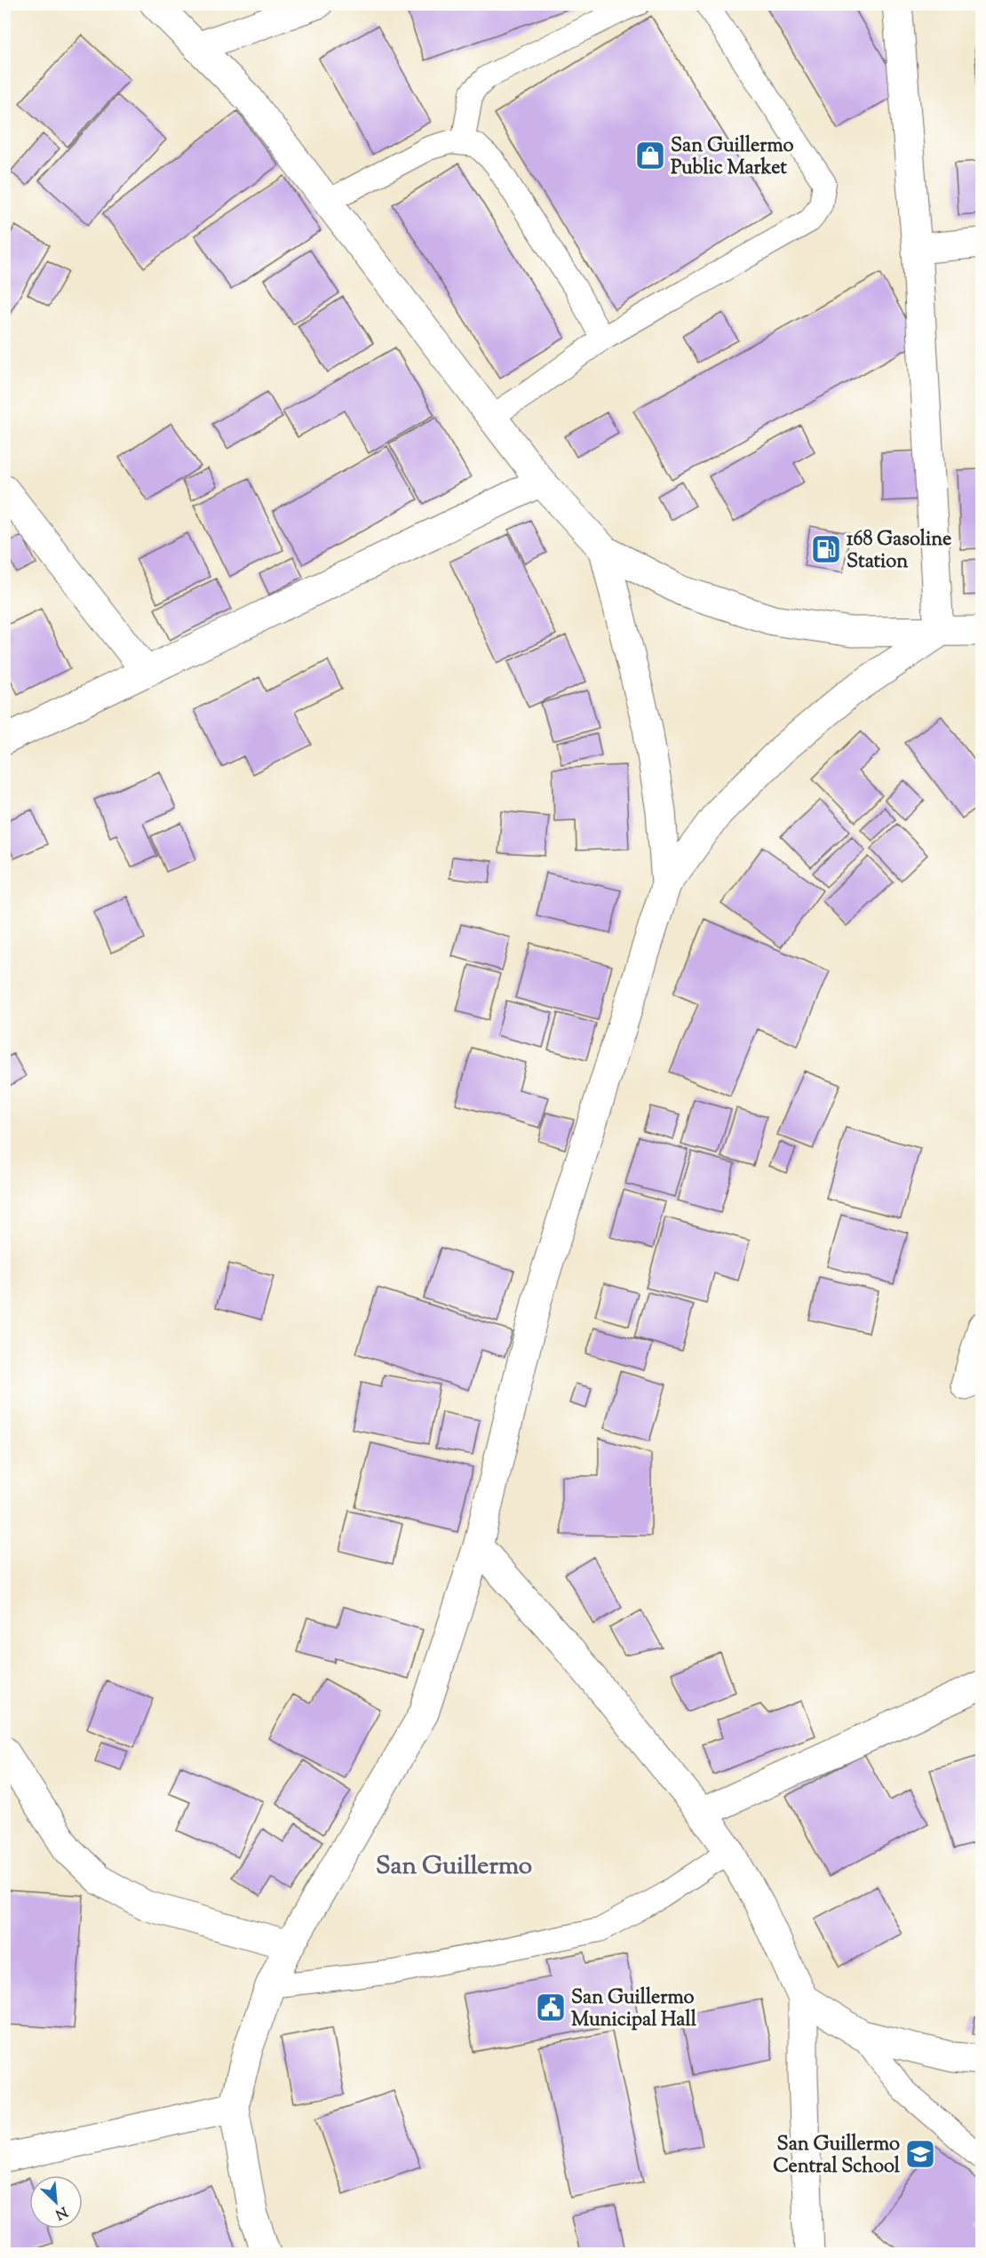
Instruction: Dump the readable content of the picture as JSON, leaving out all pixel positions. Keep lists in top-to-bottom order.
{
  "districts": ["San Guillermo"],
  "places": {
    "shop": ["San Guillermo Public Market"],
    "fuel station": ["168 Gasoline Station"],
    "public building": ["San Guillermo Municipal Hall"],
    "school or university": ["San Guillermo Central School"]
  },
  "north": "bottom right"
}
